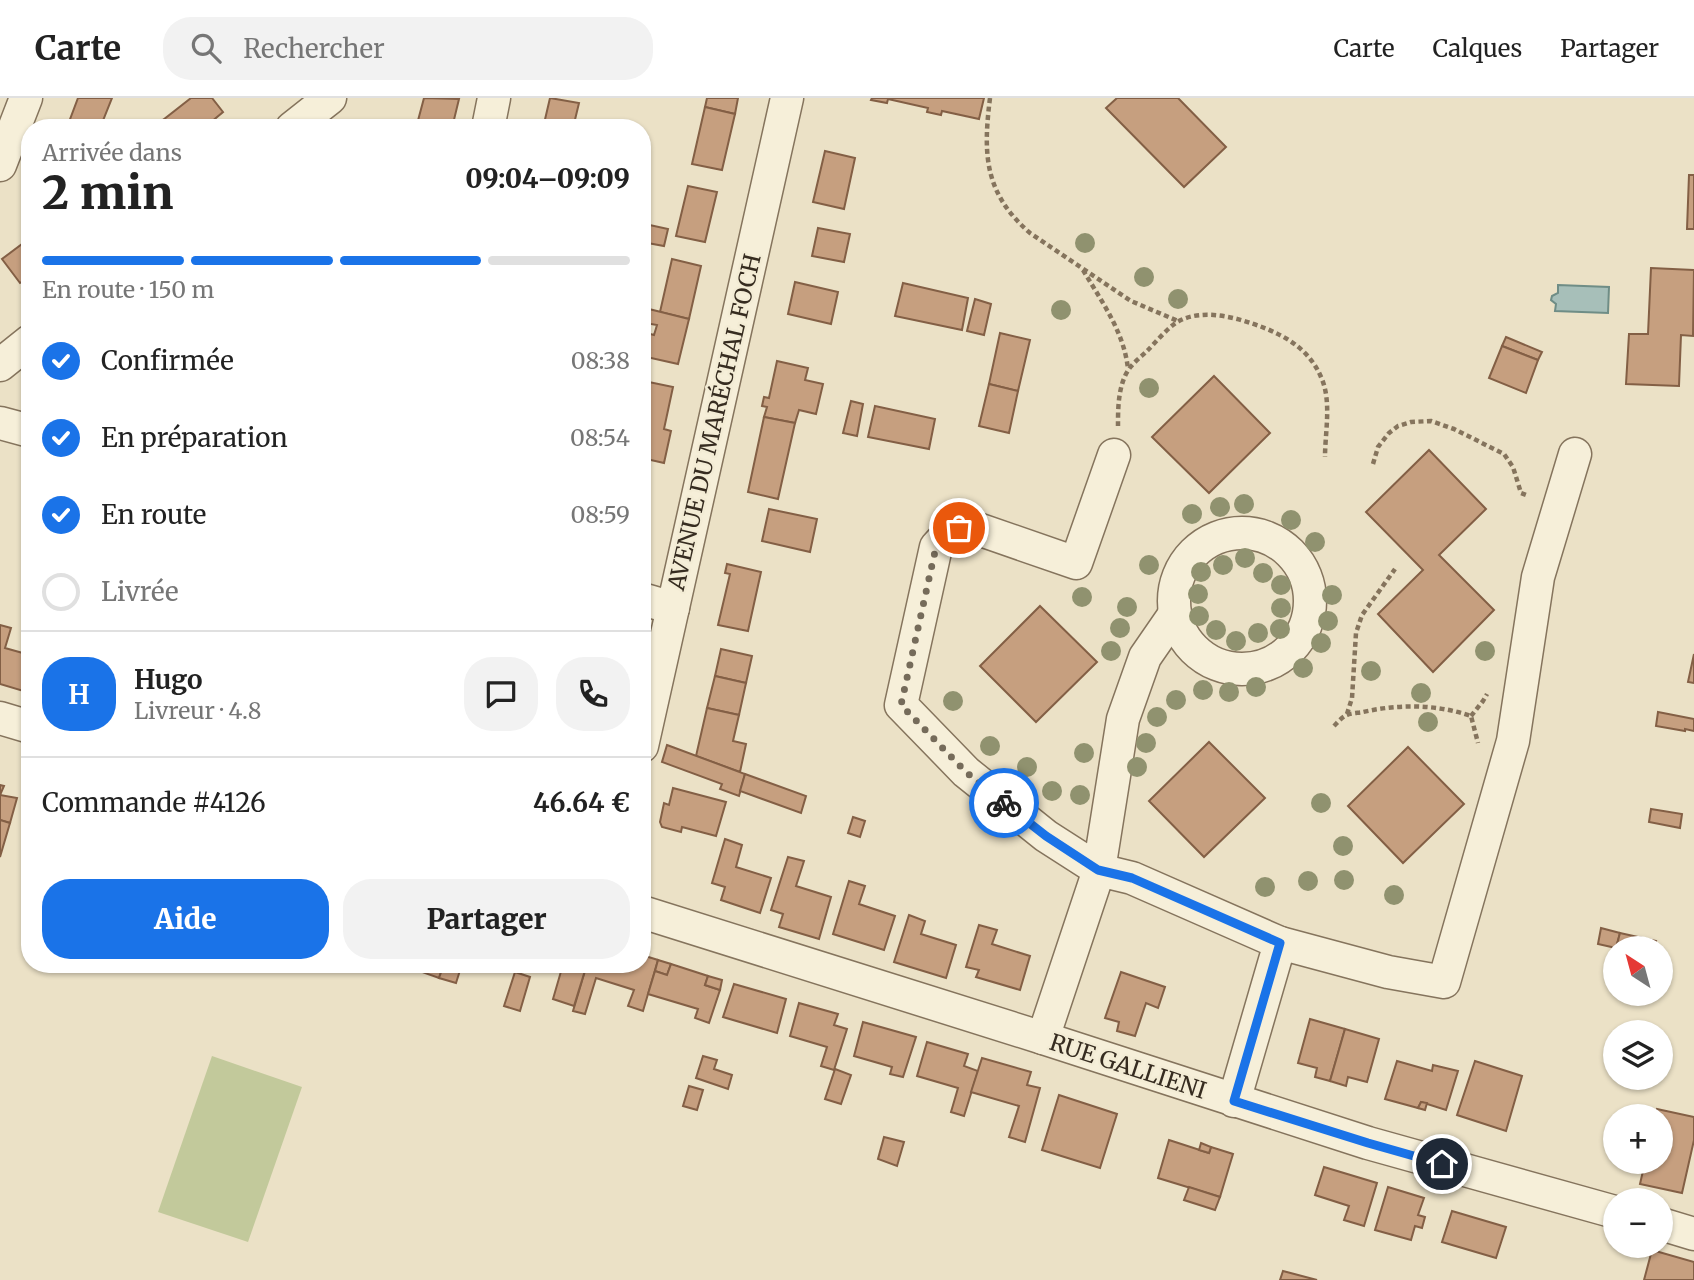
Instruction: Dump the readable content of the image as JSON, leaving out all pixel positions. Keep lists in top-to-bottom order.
{
  "streets": {
    "street": ["AVENUE DU MARÉCHAL FOCH", "RUE GALLIENI"]
  },
  "north": "top left",
  "page": {
    "header": "Carte",
    "search": "Rechercher",
    "nav": ["Carte", "Calques", "Partager"],
    "heading": ["2 min", "Arrivée dans", "09:04–09:09"],
    "panel": [
      "Hugo",
      "Livreur · 4.8",
      "Commande #4126",
      "46.64 €"
    ],
    "bar": "En route · 150 m",
    "list": [
      ["Confirmée", "08:38"],
      ["En préparation", "08:54"],
      ["En route", "08:59"],
      "Livrée"
    ],
    "round": "H",
    "buttons": ["Aide", "Partager"],
    "map_buttons": ["+", "−"]
  }
}
